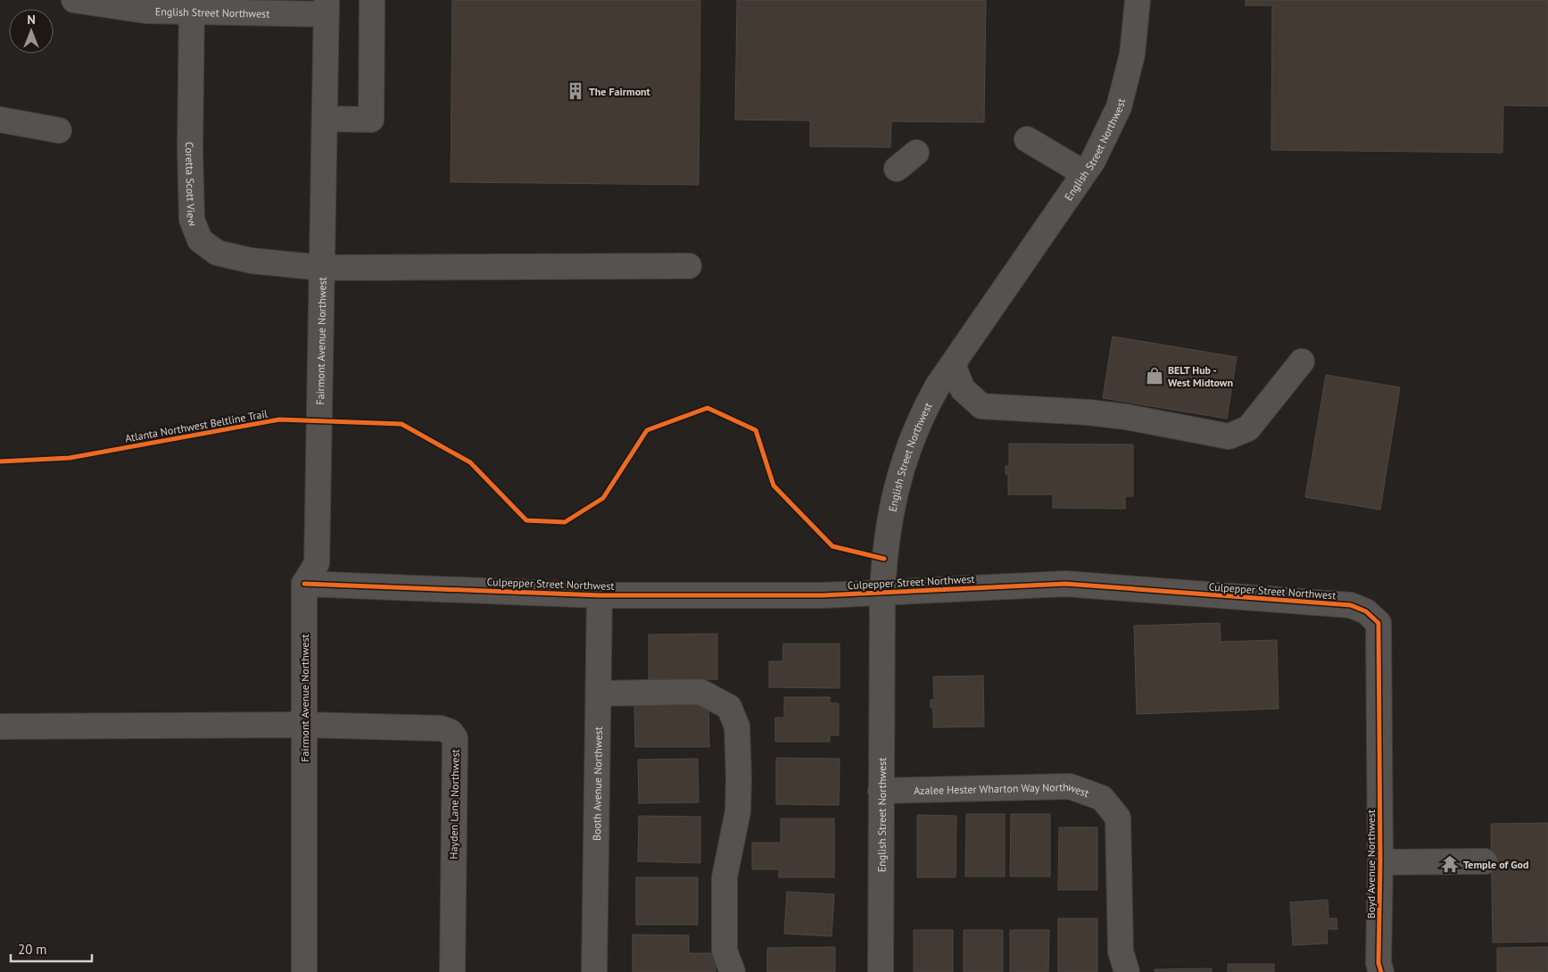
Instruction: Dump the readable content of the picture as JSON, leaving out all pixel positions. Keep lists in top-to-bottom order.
{
  "streets": {
    "street": [
      "English Street Northwest",
      "Coretta Scott View",
      "Fairmont Avenue Northwest",
      "Culpepper Street Northwest",
      "Booth Avenue Northwest",
      "Azalee Hester Wharton Way Northwest",
      "Hayden Lane Northwest",
      "Boyd Avenue Northwest"
    ],
    "cycle path": ["Atlanta Northwest Beltline Trail"]
  },
  "crossings": [
    ["English Street Northwest", "Coretta Scott View"],
    ["English Street Northwest", "Fairmont Avenue Northwest"],
    ["English Street Northwest", "Culpepper Street Northwest"],
    ["English Street Northwest", "Azalee Hester Wharton Way Northwest"],
    ["Coretta Scott View", "Fairmont Avenue Northwest"],
    ["Fairmont Avenue Northwest", "Culpepper Street Northwest"],
    ["Fairmont Avenue Northwest", "Hayden Lane Northwest"],
    ["Culpepper Street Northwest", "Booth Avenue Northwest"],
    ["Culpepper Street Northwest", "Boyd Avenue Northwest"]
  ],
  "places": {
    "building": ["The Fairmont"],
    "shop": ["BELT Hub - West Midtown"],
    "temple": ["Temple of God"]
  },
  "scale_bar": "20 m",
  "north": "top"
}
